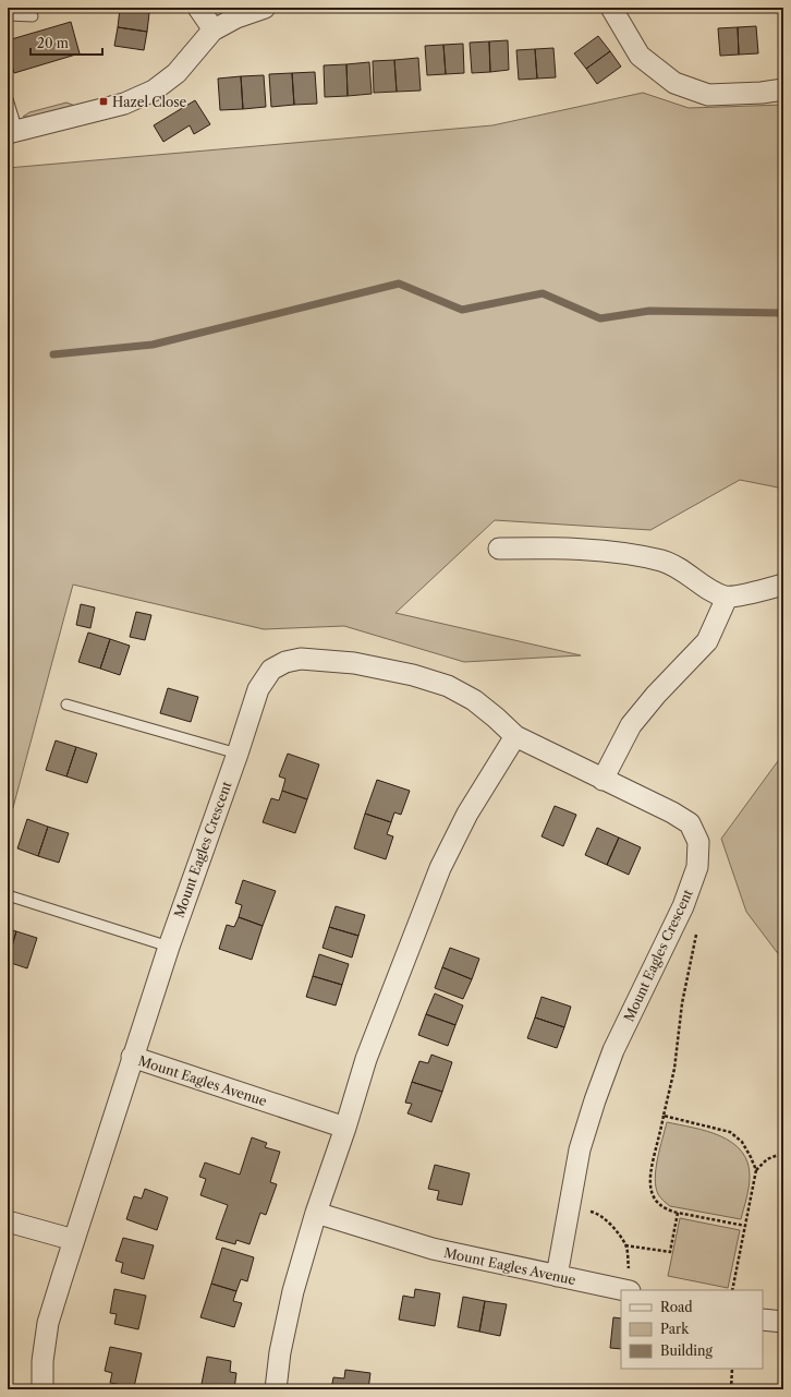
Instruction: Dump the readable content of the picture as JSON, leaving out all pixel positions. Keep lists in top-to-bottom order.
{
  "streets": {
    "street": ["Mount Eagles Crescent", "Mount Eagles Avenue"]
  },
  "crossings": [
    ["Mount Eagles Crescent", "Mount Eagles Avenue"]
  ],
  "places": {
    "transit": ["Hazel Close"]
  },
  "legend": ["Road", "Park", "Building"],
  "scale_bar": "20 m"
}
